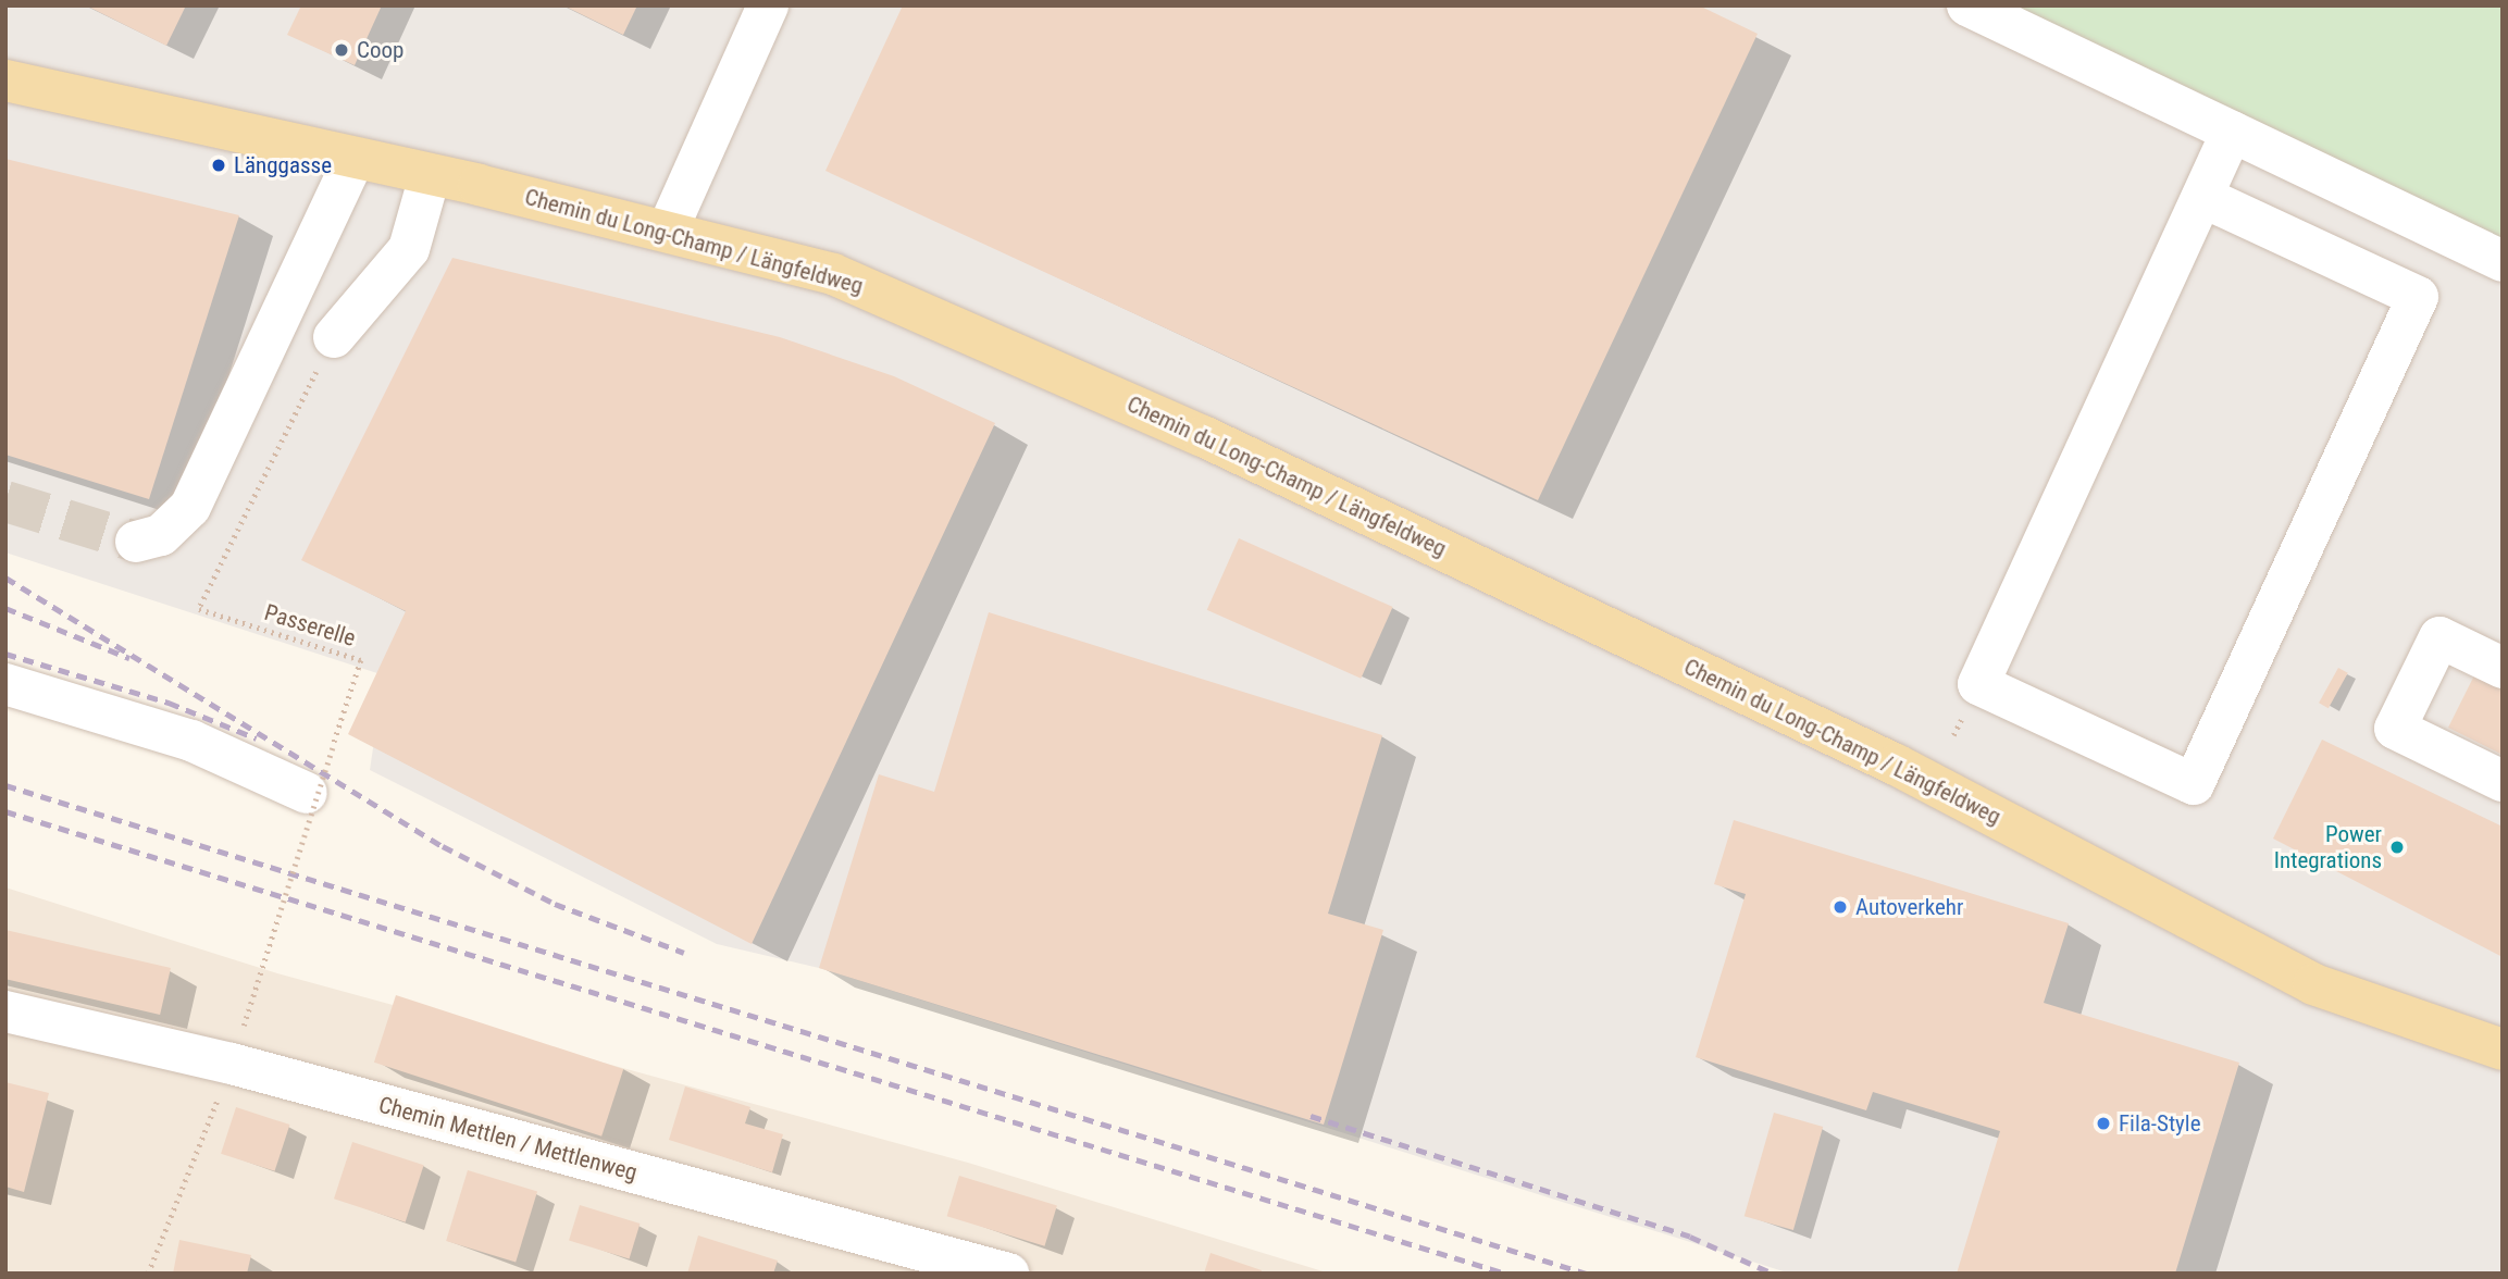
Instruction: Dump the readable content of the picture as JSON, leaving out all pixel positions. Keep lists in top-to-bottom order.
{
  "streets": {
    "main road": ["Chemin du Long-Champ / Längfeldweg"],
    "street": ["Chemin Mettlen / Mettlenweg"],
    "path": ["Passerelle"]
  },
  "places": [
    "Coop",
    "Länggasse",
    "Power Integrations",
    "Autoverkehr",
    "Fila-Style"
  ]
}
